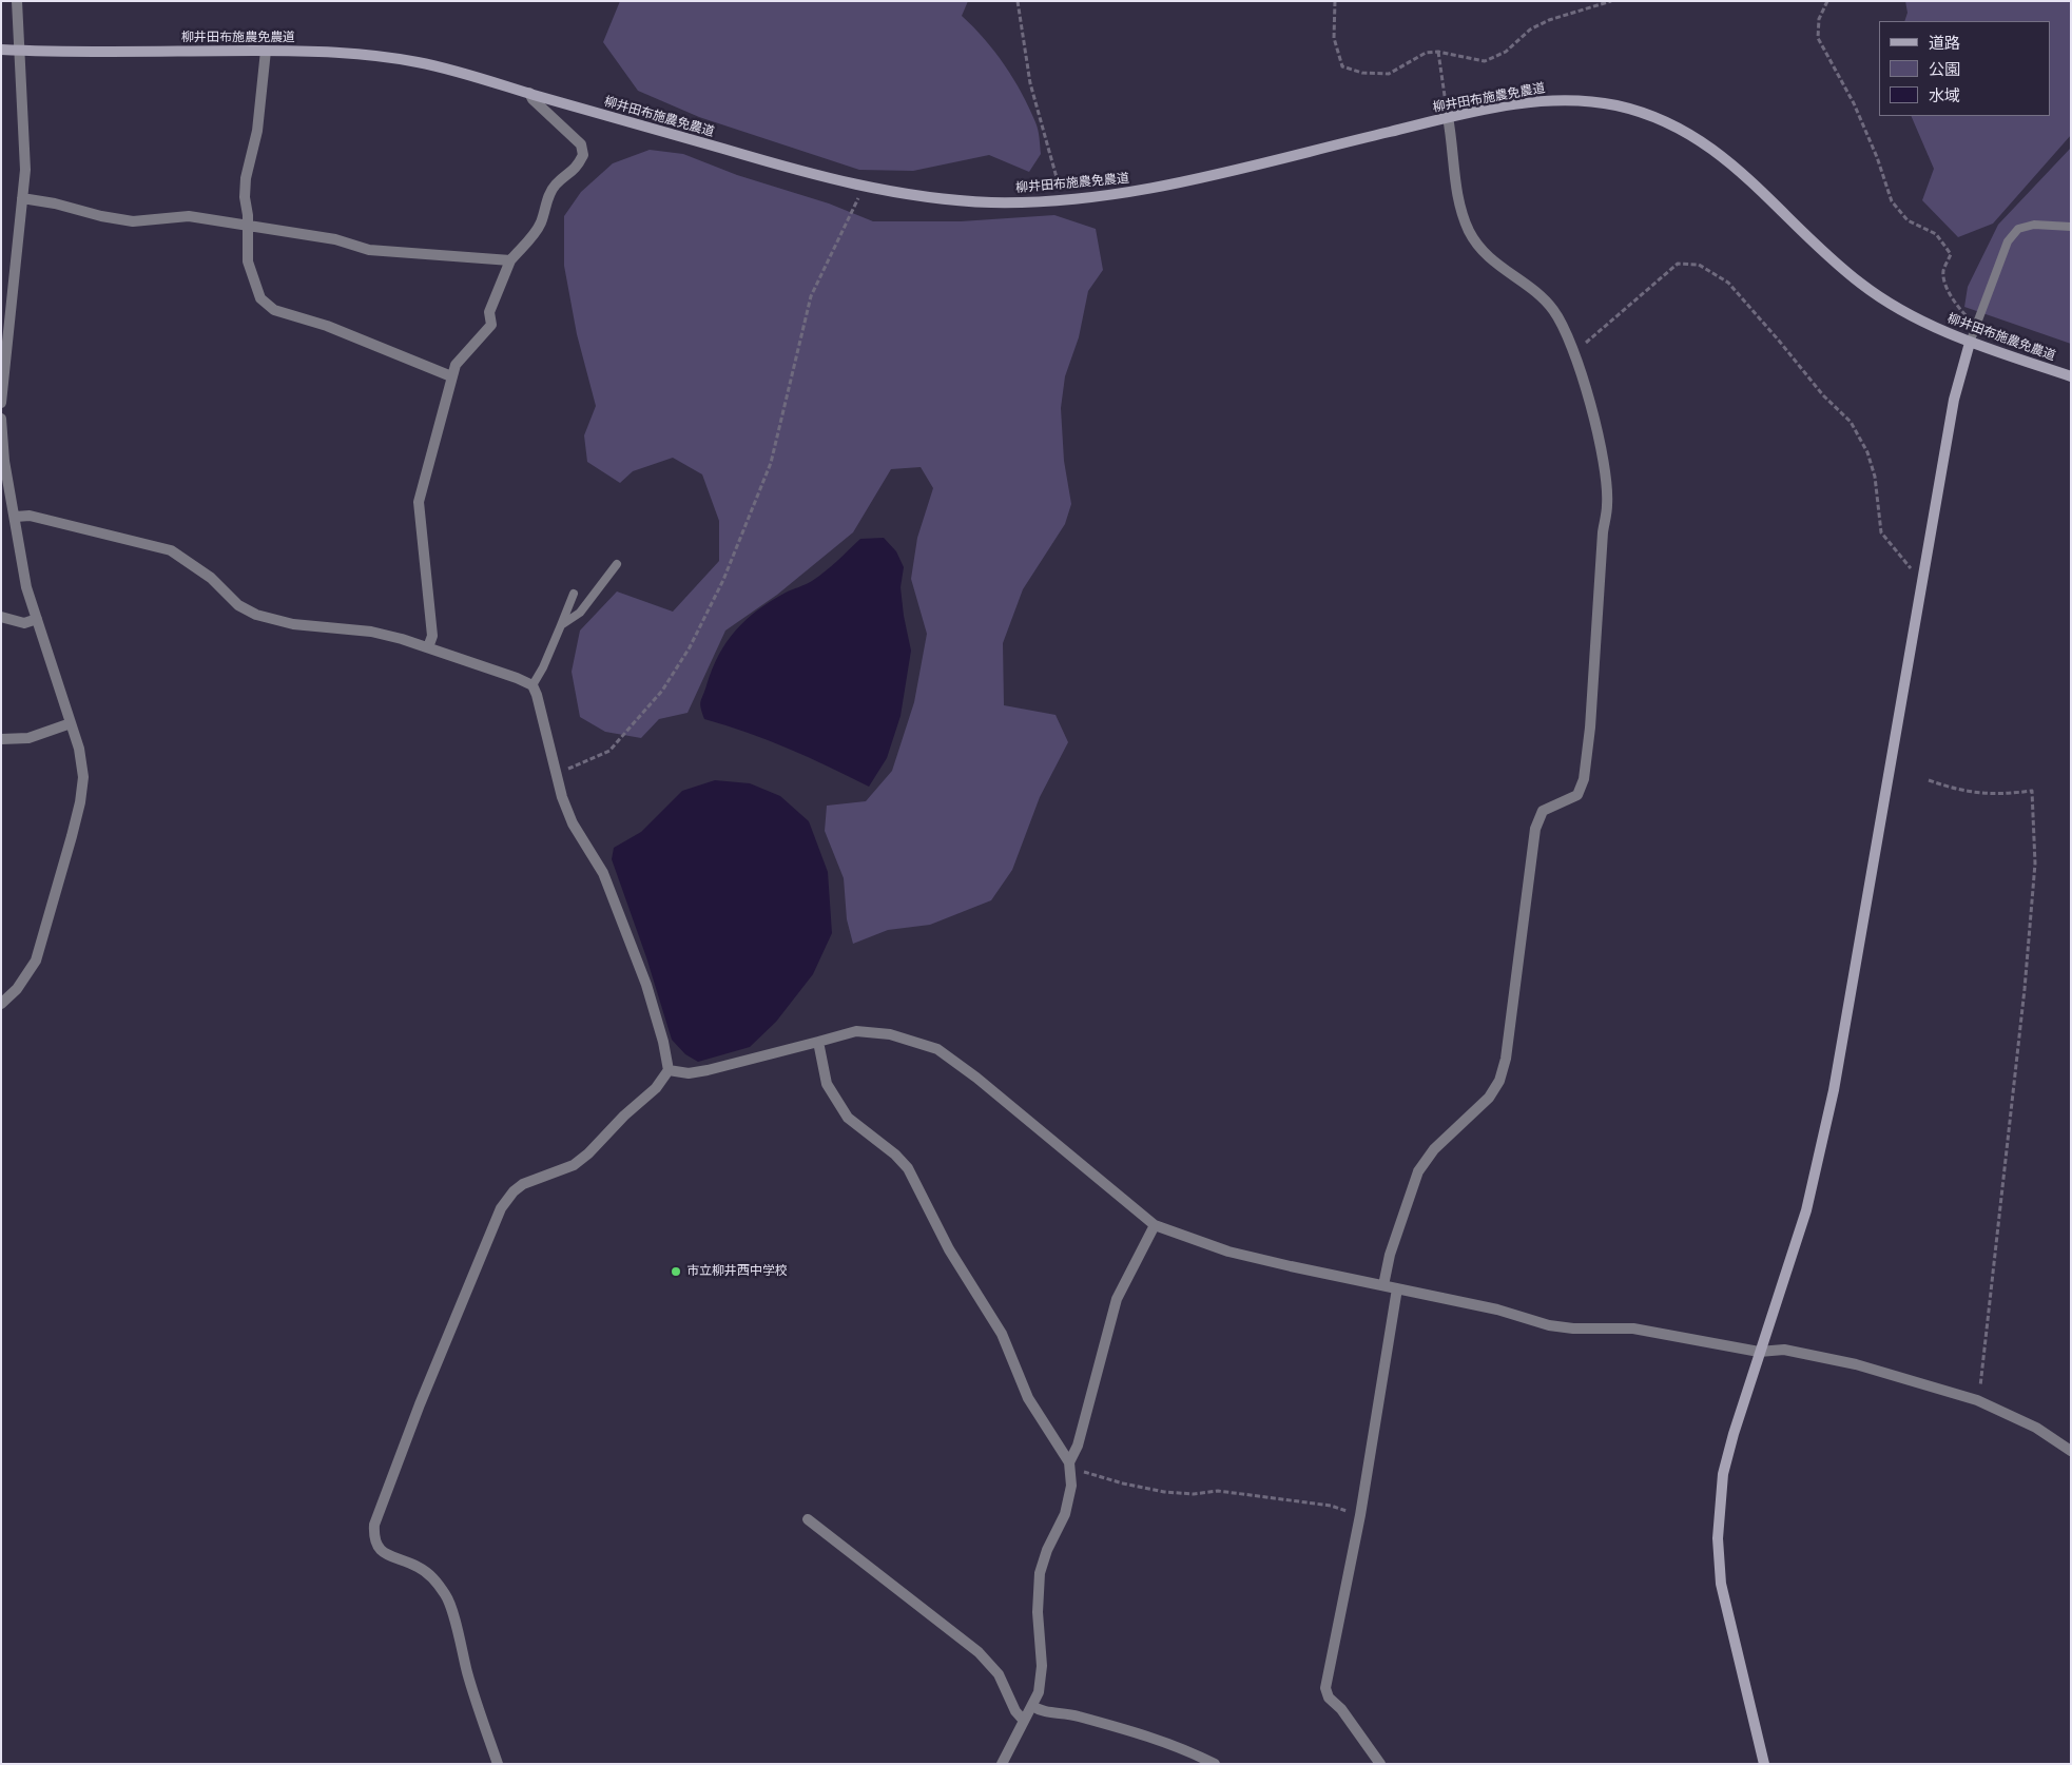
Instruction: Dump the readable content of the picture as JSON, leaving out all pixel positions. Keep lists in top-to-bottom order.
{
  "streets": {
    "street": ["柳井田布施農免農道"]
  },
  "places": ["市立柳井西中学校"],
  "legend": ["道路", "公園", "水域"]
}
